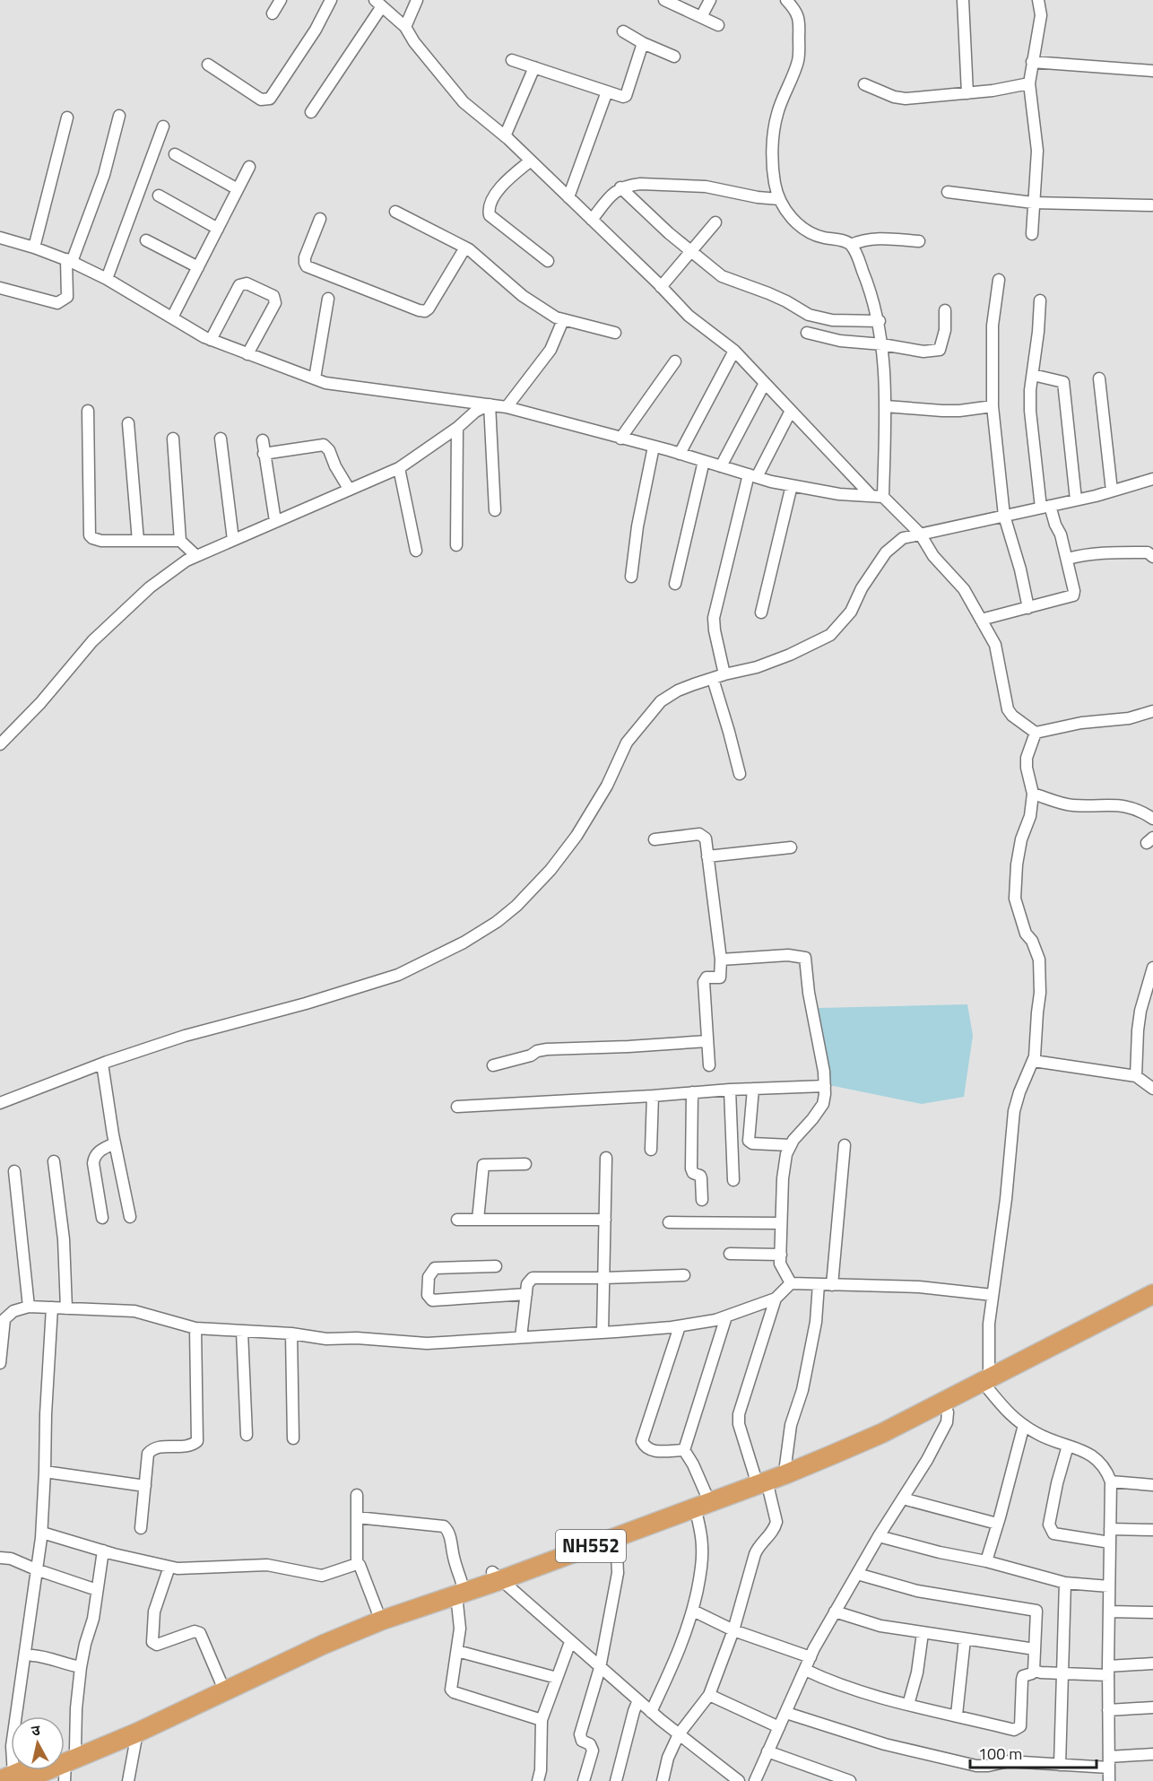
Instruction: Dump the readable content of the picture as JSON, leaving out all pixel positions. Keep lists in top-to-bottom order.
{
  "streets": {
    "highway": ["NH552"]
  },
  "scale_bar": "100 m",
  "north": "top"
}
